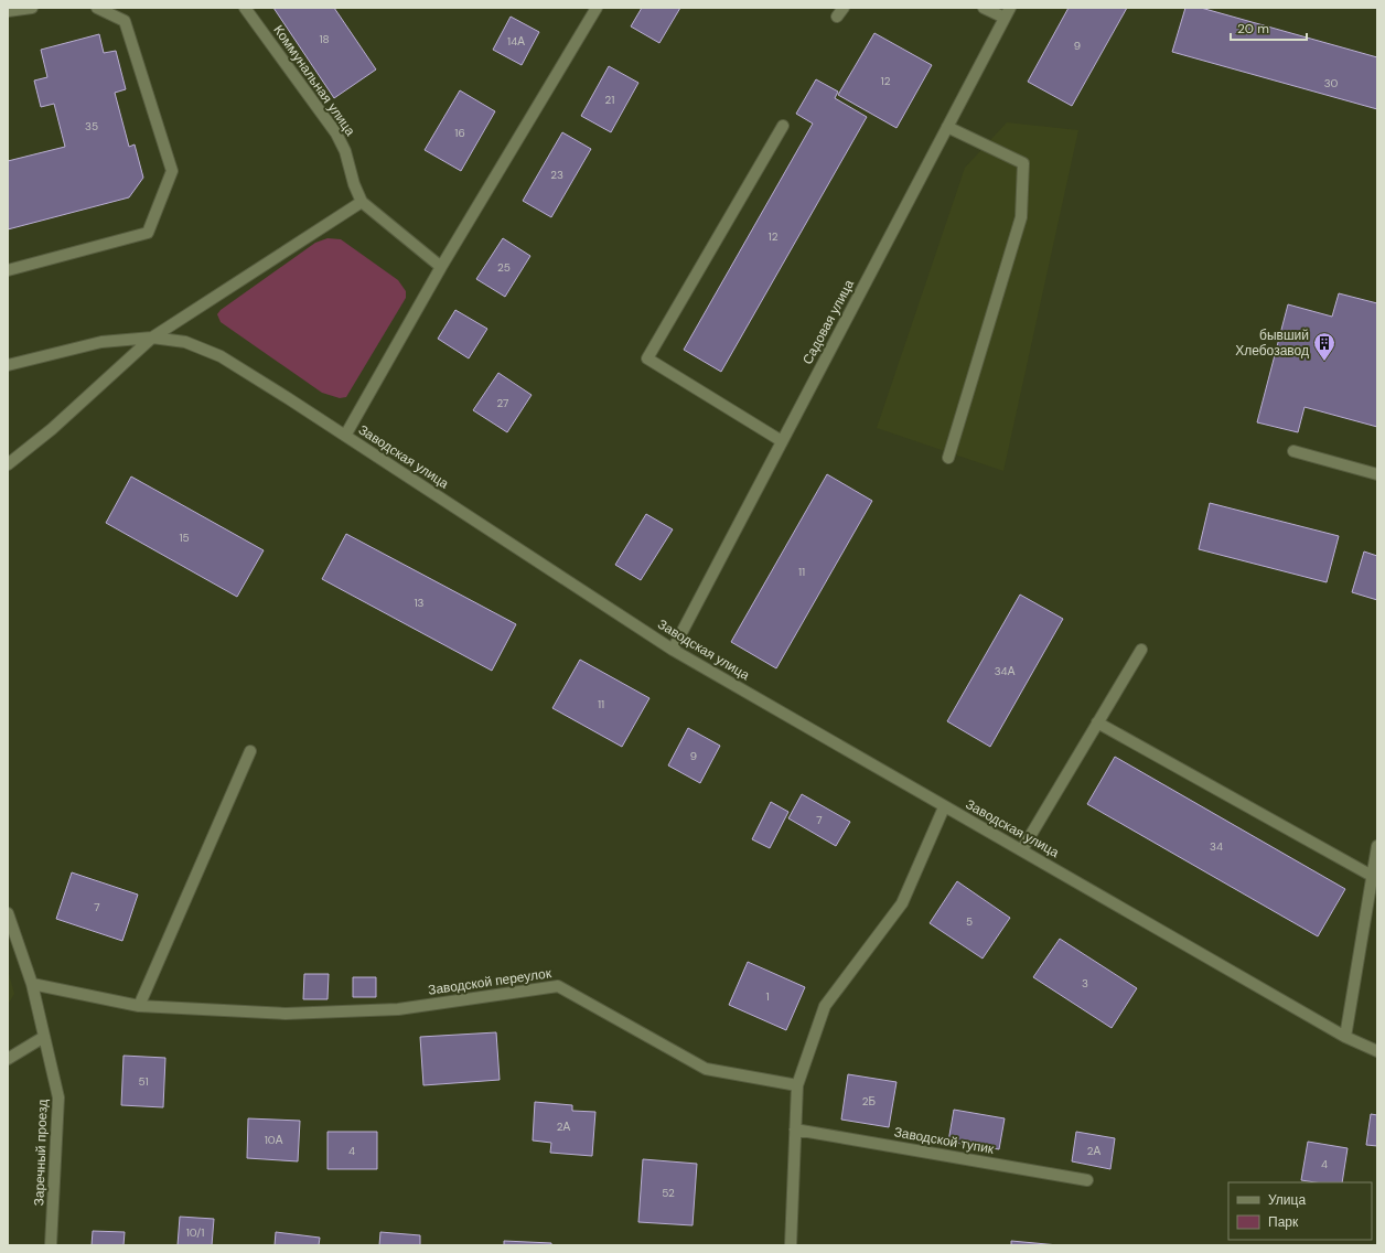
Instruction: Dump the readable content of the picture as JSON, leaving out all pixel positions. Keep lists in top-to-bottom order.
{
  "streets": {
    "street": [
      "Коммунальная улица",
      "Садовая улица",
      "Заводская улица",
      "Заводской переулок",
      "Заводской тупик",
      "Заречный проезд"
    ]
  },
  "crossings": [
    ["Садовая улица", "Заводская улица"],
    ["Заводской переулок", "Заречный проезд"]
  ],
  "places": {
    "building": ["бывший Хлебозавод"]
  },
  "house_numbers": [
    "18",
    "14А",
    "9",
    "12",
    "30",
    "21",
    "35",
    "16",
    "23",
    "12",
    "25",
    "27",
    "15",
    "11",
    "13",
    "34А",
    "11",
    "9",
    "7",
    "34",
    "7",
    "5",
    "3",
    "1",
    "51",
    "2Б",
    "2А",
    "10А",
    "4",
    "2А",
    "4",
    "52",
    "10/1"
  ],
  "legend": ["Улица", "Парк"],
  "scale_bar": "20 m"
}
